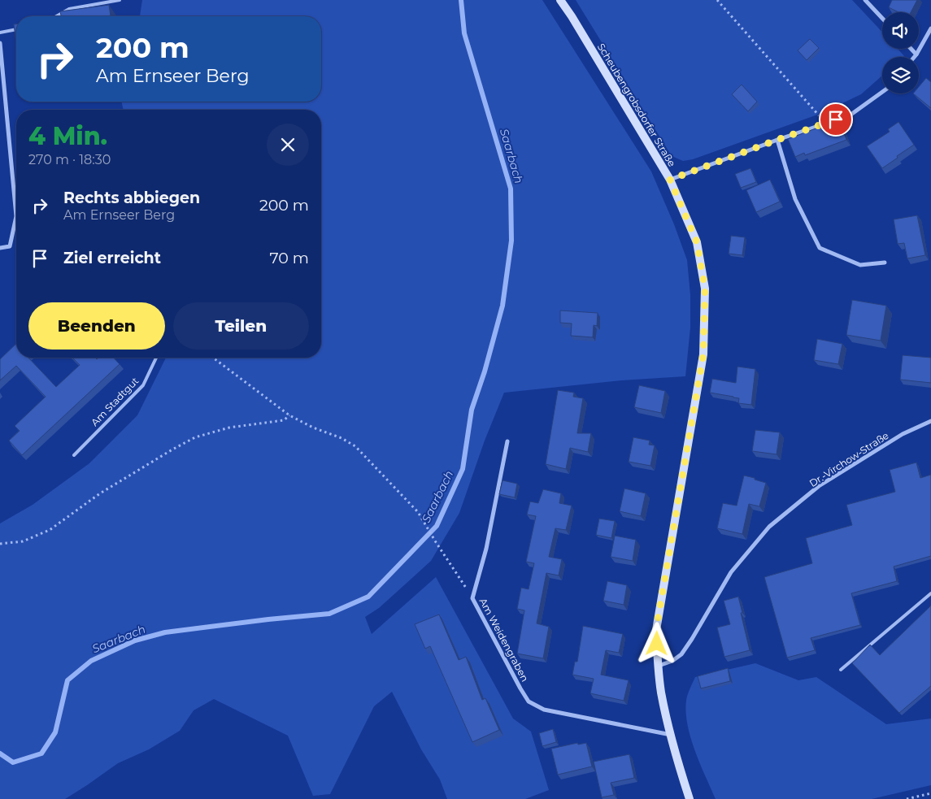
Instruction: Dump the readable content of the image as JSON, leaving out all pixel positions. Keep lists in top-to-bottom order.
{
  "streets": {
    "main road": ["Scheubengrobsdorfer Straße"],
    "street": ["Dr.-Virchow-Straße", "Am Weidengraben"],
    "lane": ["Am Stadtgut"]
  },
  "crossings": [
    ["Scheubengrobsdorfer Straße", "Dr.-Virchow-Straße"],
    ["Scheubengrobsdorfer Straße", "Am Weidengraben"]
  ],
  "water": ["Saarbach"],
  "page": {
    "turn": ["200 m", "Am Ernseer Berg"],
    "heading": ["4 Min.", "270 m · 18:30"],
    "list": [
      {
        "name": "Rechts abbiegen",
        "note": "Am Ernseer Berg",
        "value": "200 m"
      },
      {
        "name": "Ziel erreicht",
        "value": "70 m"
      }
    ],
    "buttons": ["Beenden", "Teilen"]
  }
}
